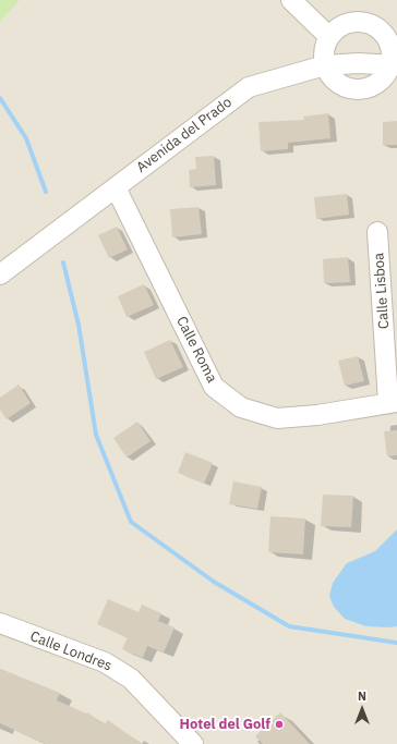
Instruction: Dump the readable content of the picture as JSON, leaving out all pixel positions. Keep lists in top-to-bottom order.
{
  "streets": {
    "street": [
      "Avenida del Prado",
      "Calle Lisboa",
      "Calle Roma",
      "Calle Londres"
    ]
  },
  "crossings": [
    ["Avenida del Prado", "Calle Roma"],
    ["Calle Lisboa", "Calle Roma"]
  ],
  "places": ["Hotel del Golf"],
  "north": "top"
}
